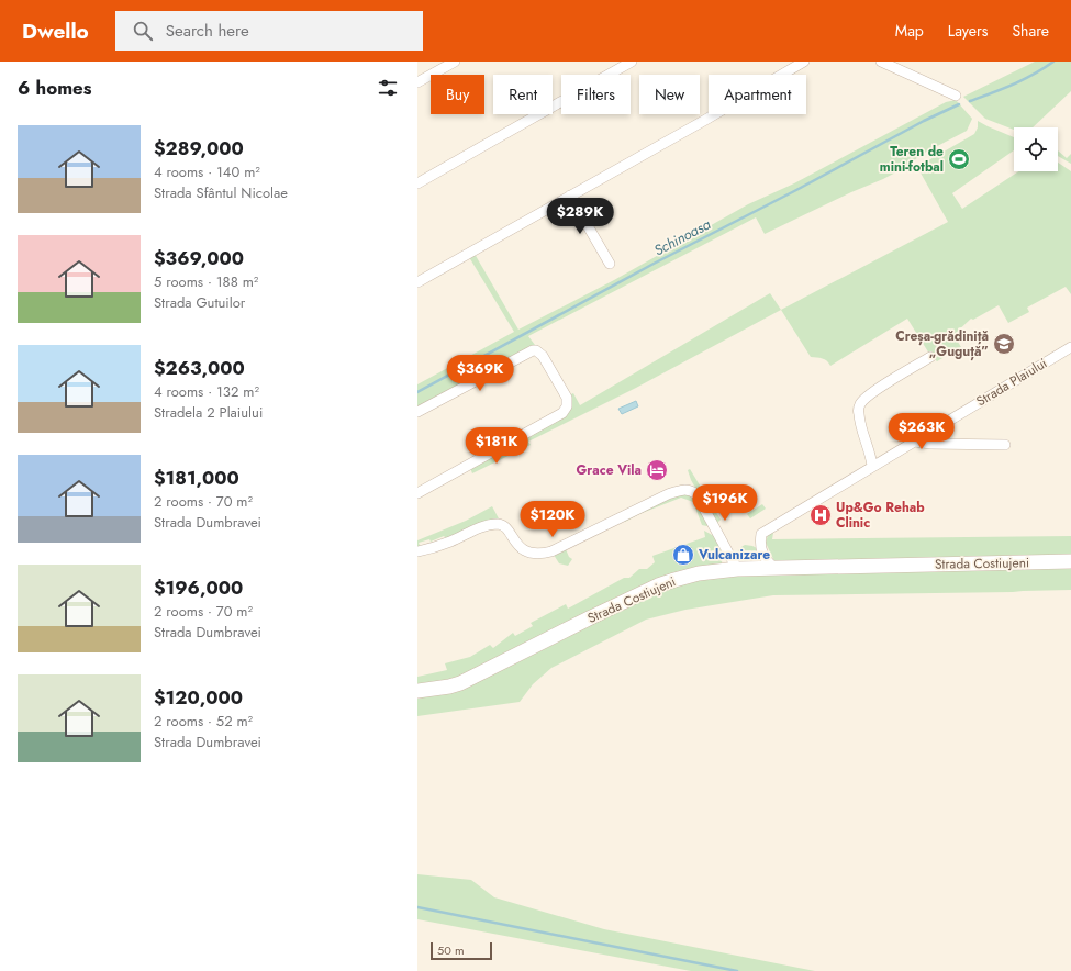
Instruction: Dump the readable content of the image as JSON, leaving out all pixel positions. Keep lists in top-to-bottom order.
{
  "streets": {
    "street": ["Strada Plaiului", "Strada Costiujeni"]
  },
  "crossings": [
    ["Strada Plaiului", "Strada Costiujeni"]
  ],
  "water": ["Schinoasa"],
  "places": {
    "sports": ["Teren de mini-fotbal"],
    "school or university": ["Creșa-grădiniță „Guguță”"],
    "hotel": ["Grace Vila"],
    "hospital": ["Up&Go Rehab Clinic"],
    "shop": ["Vulcanizare"]
  },
  "scale_bar": "50 m",
  "page": {
    "header": "Dwello",
    "search": "Search here",
    "nav": ["Map", "Layers", "Share"],
    "heading": "6 homes",
    "chip": [
      "Buy",
      "Rent",
      "Filters",
      "New",
      "Apartment"
    ],
    "list": [
      {
        "name": "$289,000",
        "note": "4 rooms · 140 m² · Strada Sfântul Nicolae"
      },
      {
        "name": "$369,000",
        "note": "5 rooms · 188 m² · Strada Gutuilor"
      },
      {
        "name": "$263,000",
        "note": "4 rooms · 132 m² · Stradela 2 Plaiului"
      },
      {
        "name": "$181,000",
        "note": "2 rooms · 70 m² · Strada Dumbravei"
      },
      {
        "name": "$196,000",
        "note": "2 rooms · 70 m² · Strada Dumbravei"
      },
      {
        "name": "$120,000",
        "note": "2 rooms · 52 m² · Strada Dumbravei"
      }
    ],
    "price": [
      "$289K",
      "$369K",
      "$263K",
      "$181K",
      "$196K",
      "$120K"
    ],
    "scale": "50 m"
  }
}
